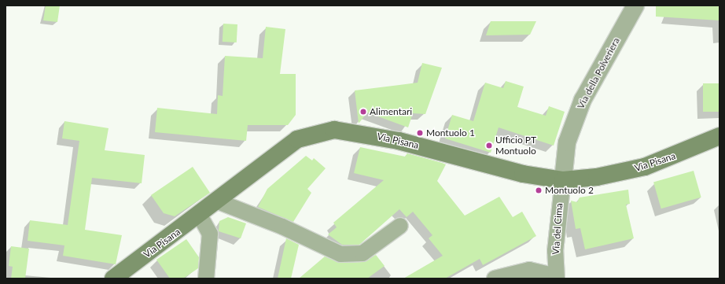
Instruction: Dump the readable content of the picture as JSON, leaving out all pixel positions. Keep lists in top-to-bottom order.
{
  "streets": {
    "main road": ["Via Pisana"],
    "street": ["Via della Polveriera", "Via del Cima"]
  },
  "crossings": [
    ["Via della Polveriera", "Via Pisana"],
    ["Via della Polveriera", "Via del Cima"],
    ["Via Pisana", "Via del Cima"]
  ],
  "places": [
    "Alimentari",
    "Montuolo 1",
    "Ufficio PT Montuolo",
    "Montuolo 2"
  ]
}
